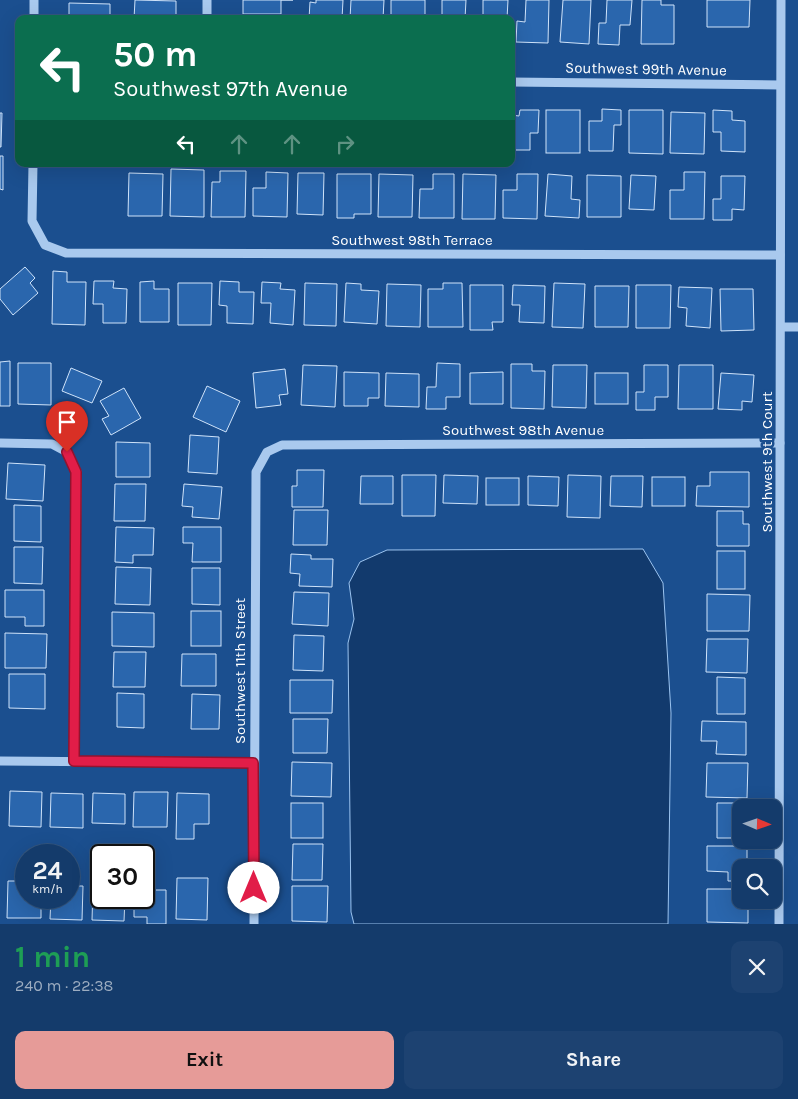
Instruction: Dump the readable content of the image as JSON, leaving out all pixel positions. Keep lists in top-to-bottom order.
{
  "streets": {
    "street": [
      "Southwest 99th Avenue",
      "Southwest 98th Terrace",
      "Southwest 98th Avenue",
      "Southwest 9th Court",
      "Southwest 11th Street"
    ]
  },
  "crossings": [
    ["Southwest 99th Avenue", "Southwest 9th Court"],
    ["Southwest 98th Terrace", "Southwest 9th Court"],
    ["Southwest 98th Avenue", "Southwest 9th Court"],
    ["Southwest 98th Avenue", "Southwest 11th Street"]
  ],
  "north": "right",
  "page": {
    "turn": ["50 m", "Southwest 97th Avenue"],
    "speed": "24 km/h",
    "limit": "30",
    "heading": ["1 min", "240 m · 22:38"],
    "buttons": ["Exit", "Share"]
  }
}
